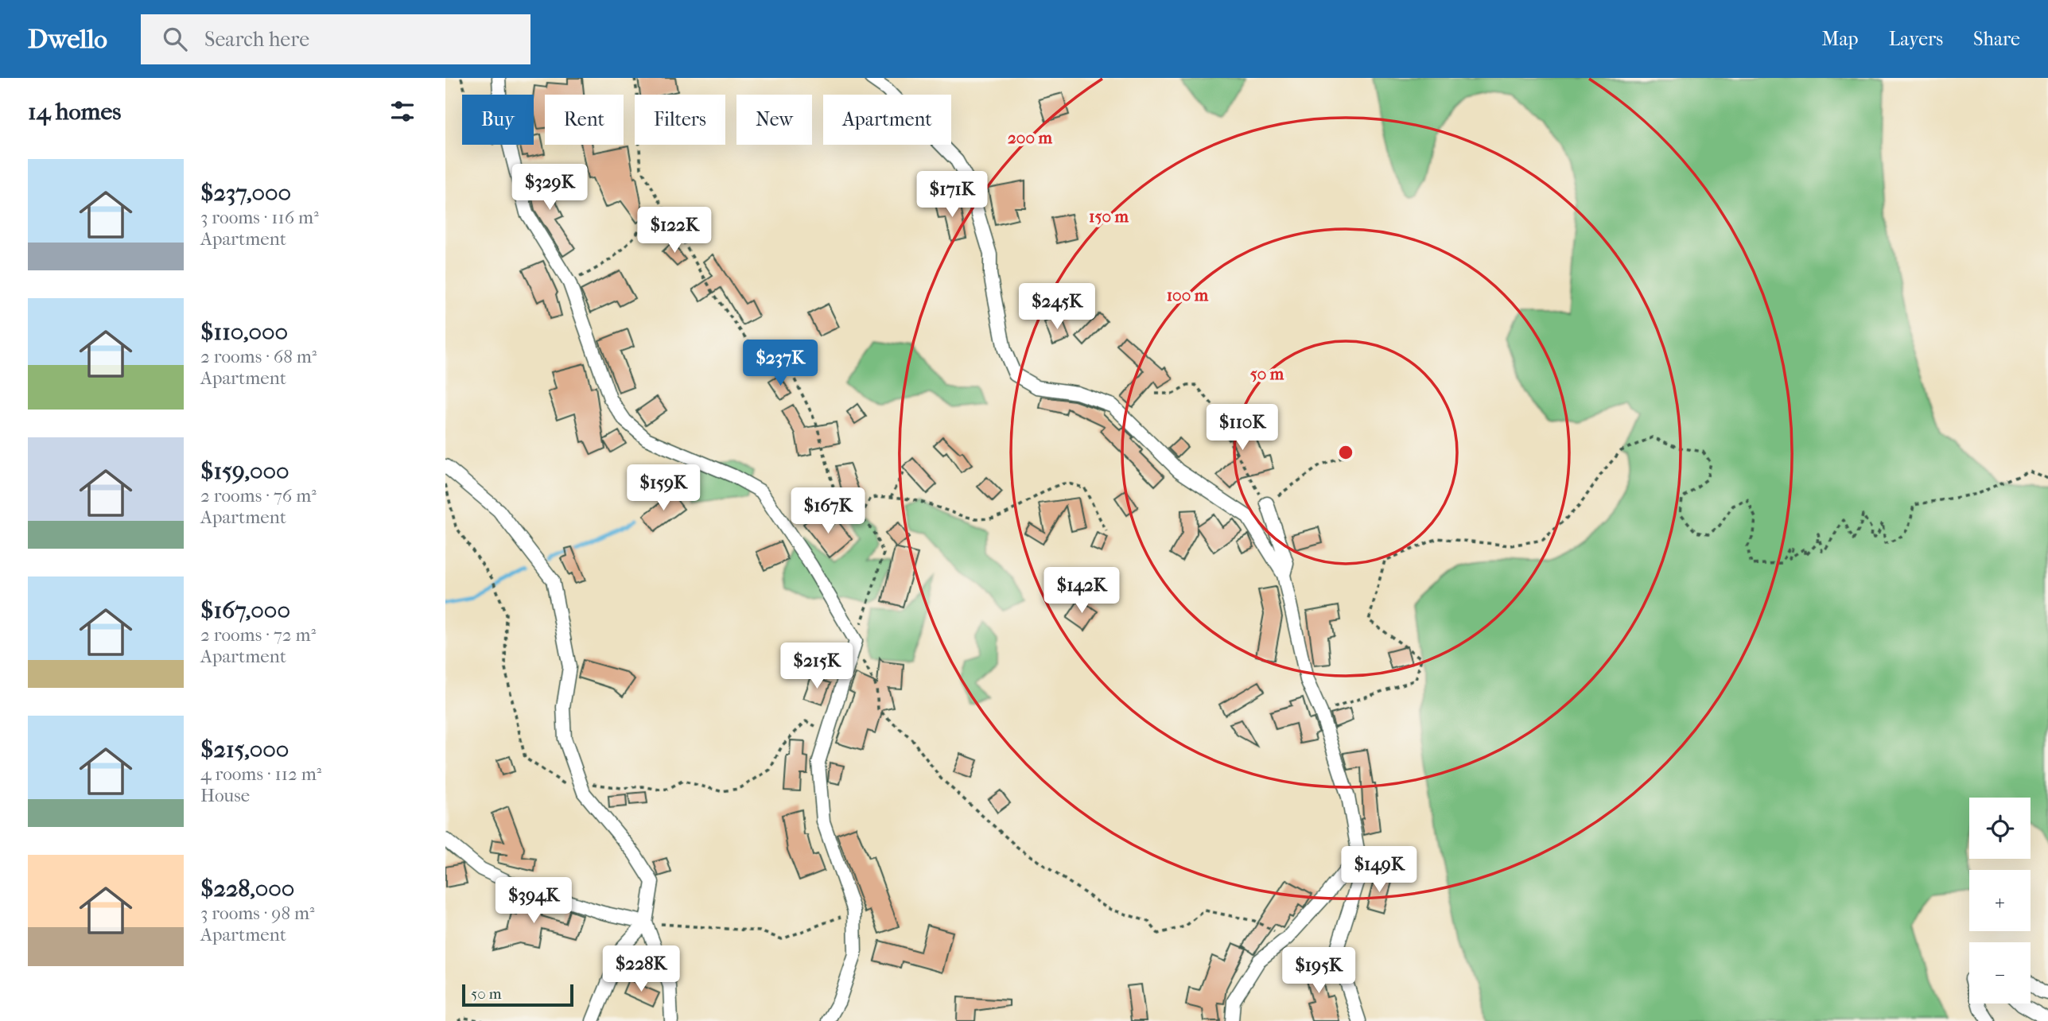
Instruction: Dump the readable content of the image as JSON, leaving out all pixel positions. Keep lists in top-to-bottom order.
{
  "scale_bar": "50 m",
  "page": {
    "header": "Dwello",
    "search": "Search here",
    "nav": ["Map", "Layers", "Share"],
    "heading": "14 homes",
    "chip": [
      "Buy",
      "Rent",
      "Filters",
      "New",
      "Apartment"
    ],
    "list": [
      {
        "name": "$237,000",
        "note": "3 rooms · 116 m² · Apartment"
      },
      {
        "name": "$110,000",
        "note": "2 rooms · 68 m² · Apartment"
      },
      {
        "name": "$159,000",
        "note": "2 rooms · 76 m² · Apartment"
      },
      {
        "name": "$167,000",
        "note": "2 rooms · 72 m² · Apartment"
      },
      {
        "name": "$215,000",
        "note": "4 rooms · 112 m² · House"
      },
      {
        "name": "$228,000",
        "note": "3 rooms · 98 m² · Apartment"
      }
    ],
    "price": [
      "$329K",
      "$171K",
      "$122K",
      "$245K",
      "$237K",
      "$110K",
      "$159K",
      "$167K",
      "$142K",
      "$215K",
      "$149K",
      "$394K",
      "$228K",
      "$195K"
    ],
    "map_buttons": ["+", "−"],
    "scale": "50 m"
  },
  "rings": [
    "200 m",
    "150 m",
    "100 m",
    "50 m"
  ]
}
